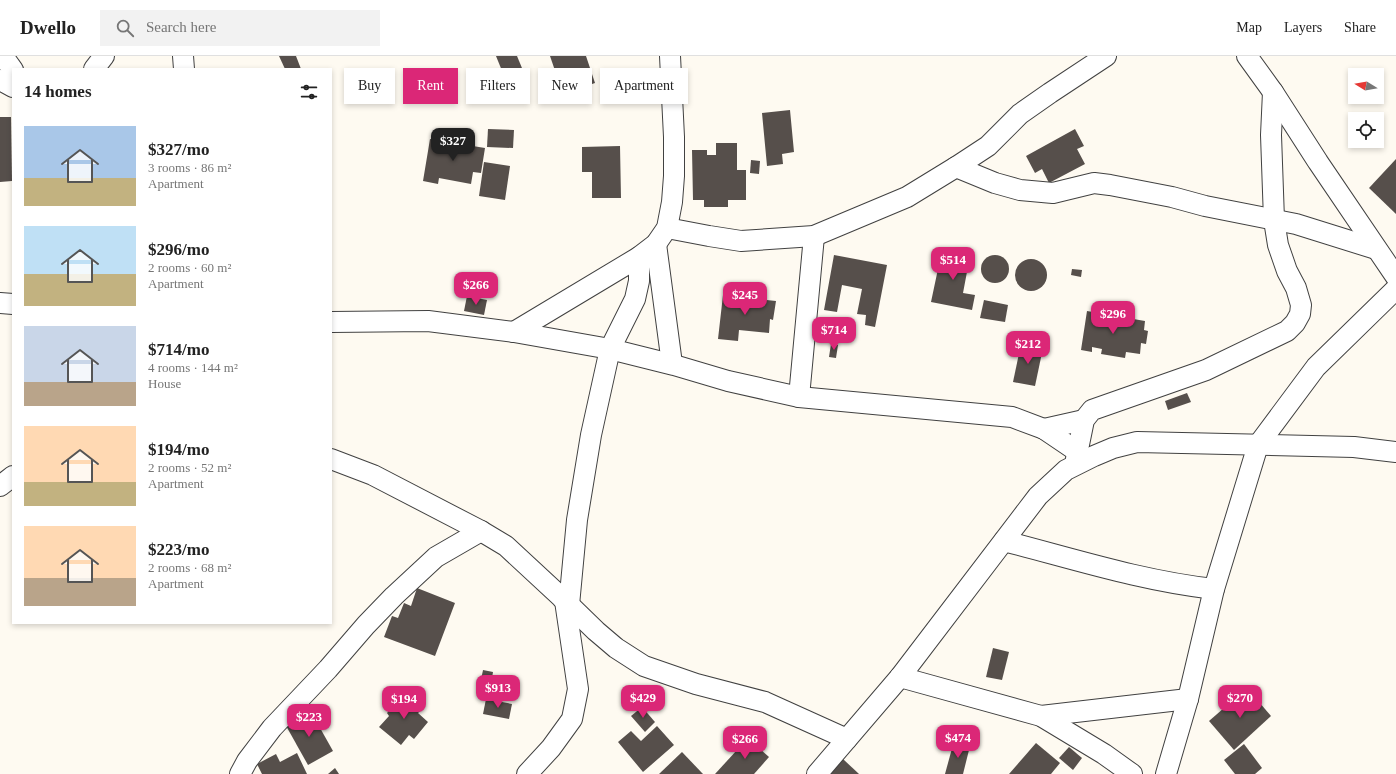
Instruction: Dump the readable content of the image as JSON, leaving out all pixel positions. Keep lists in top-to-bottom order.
{
  "north": "left",
  "page": {
    "header": "Dwello",
    "search": "Search here",
    "nav": ["Map", "Layers", "Share"],
    "chip": [
      "Buy",
      "Rent",
      "Filters",
      "New",
      "Apartment"
    ],
    "heading": "14 homes",
    "list": [
      {
        "name": "$327/mo",
        "note": "3 rooms · 86 m² · Apartment"
      },
      {
        "name": "$296/mo",
        "note": "2 rooms · 60 m² · Apartment"
      },
      {
        "name": "$714/mo",
        "note": "4 rooms · 144 m² · House"
      },
      {
        "name": "$194/mo",
        "note": "2 rooms · 52 m² · Apartment"
      },
      {
        "name": "$223/mo",
        "note": "2 rooms · 68 m² · Apartment"
      }
    ],
    "price": [
      "$327",
      "$514",
      "$266",
      "$245",
      "$296",
      "$714",
      "$212",
      "$913",
      "$429",
      "$270",
      "$194",
      "$223",
      "$474",
      "$266"
    ]
  }
}
